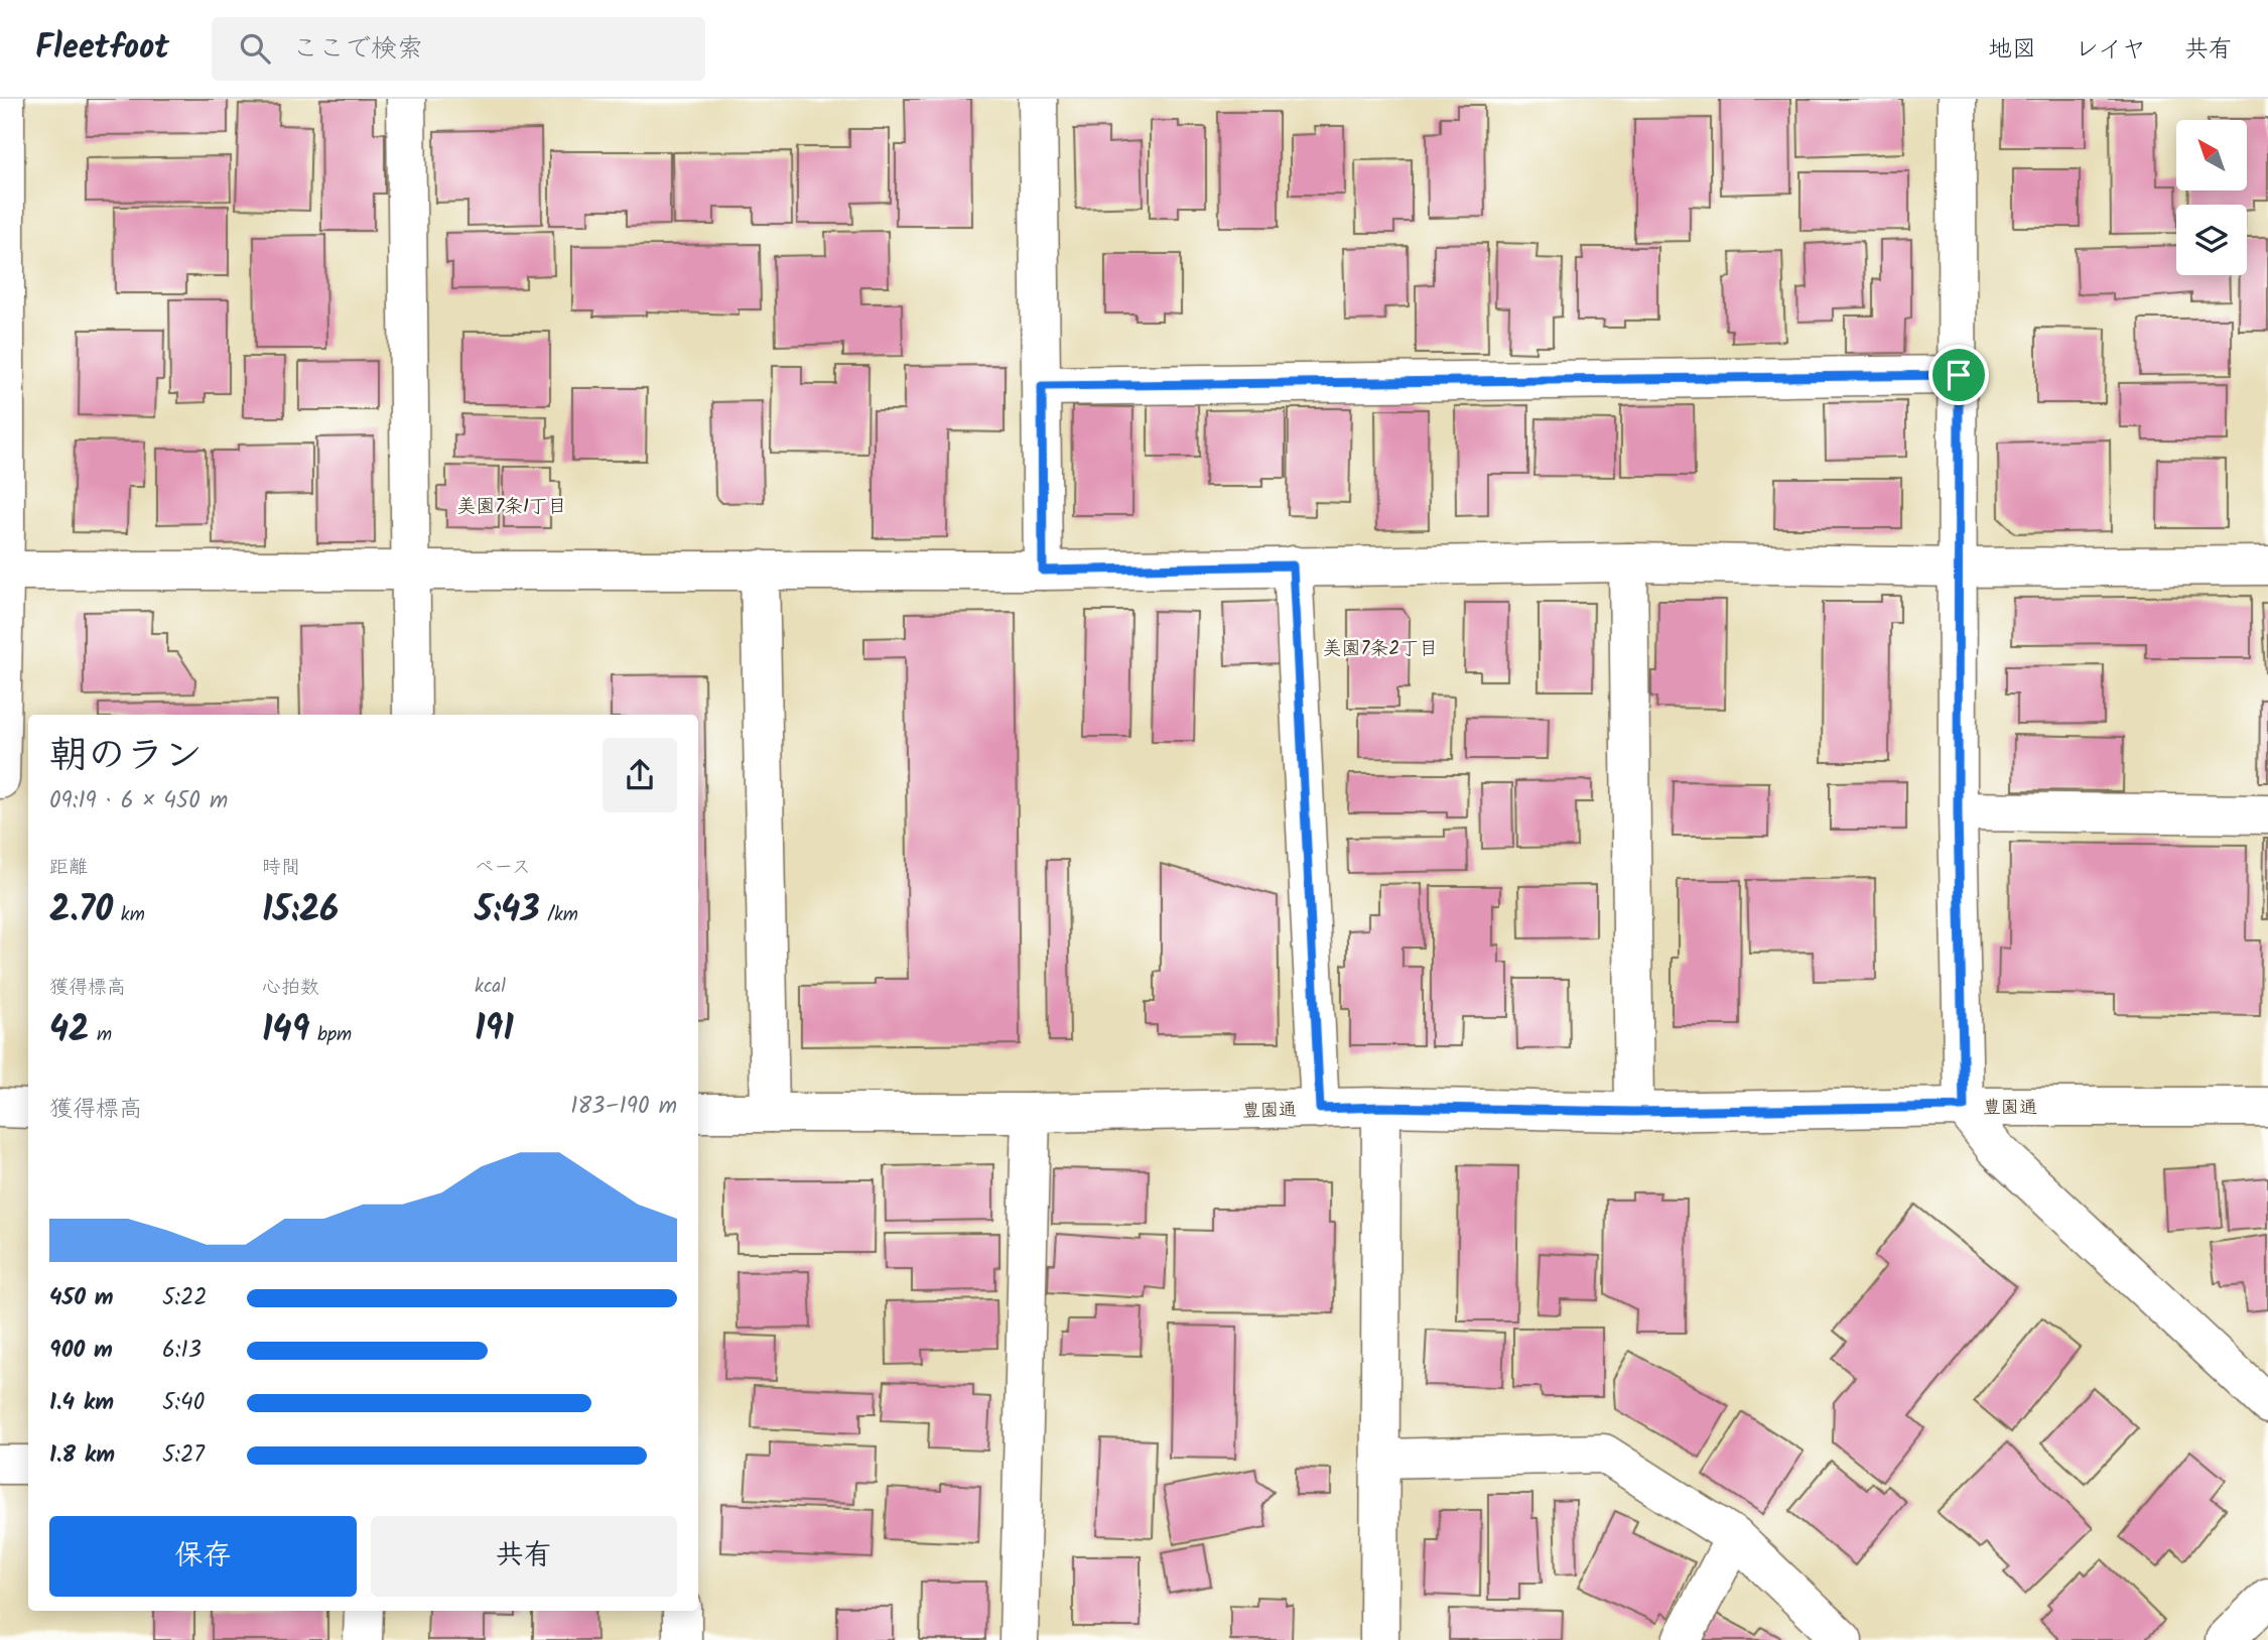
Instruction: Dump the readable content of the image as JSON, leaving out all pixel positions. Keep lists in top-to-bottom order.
{
  "streets": {
    "street": ["豊園通"]
  },
  "districts": ["美園7条1丁目", "美園7条2丁目"],
  "north": "top left",
  "page": {
    "header": "Fleetfoot",
    "search": "ここで検索",
    "nav": ["地図", "レイヤ", "共有"],
    "heading": ["朝のラン", "09:19 · 6 × 450 m"],
    "stats": [
      ["距離", "2.70 km"],
      ["時間", "15:26"],
      ["ペース", "5:43 /km"],
      ["獲得標高", "42 m"],
      ["心拍数", "149 bpm"],
      ["kcal", "191"]
    ],
    "chart": ["獲得標高", "183–190 m"],
    "list": [
      {
        "name": "450 m",
        "note": "5:22"
      },
      {
        "name": "900 m",
        "note": "6:13"
      },
      {
        "name": "1.4 km",
        "note": "5:40"
      },
      {
        "name": "1.8 km",
        "note": "5:27"
      }
    ],
    "buttons": ["保存", "共有"]
  }
}
